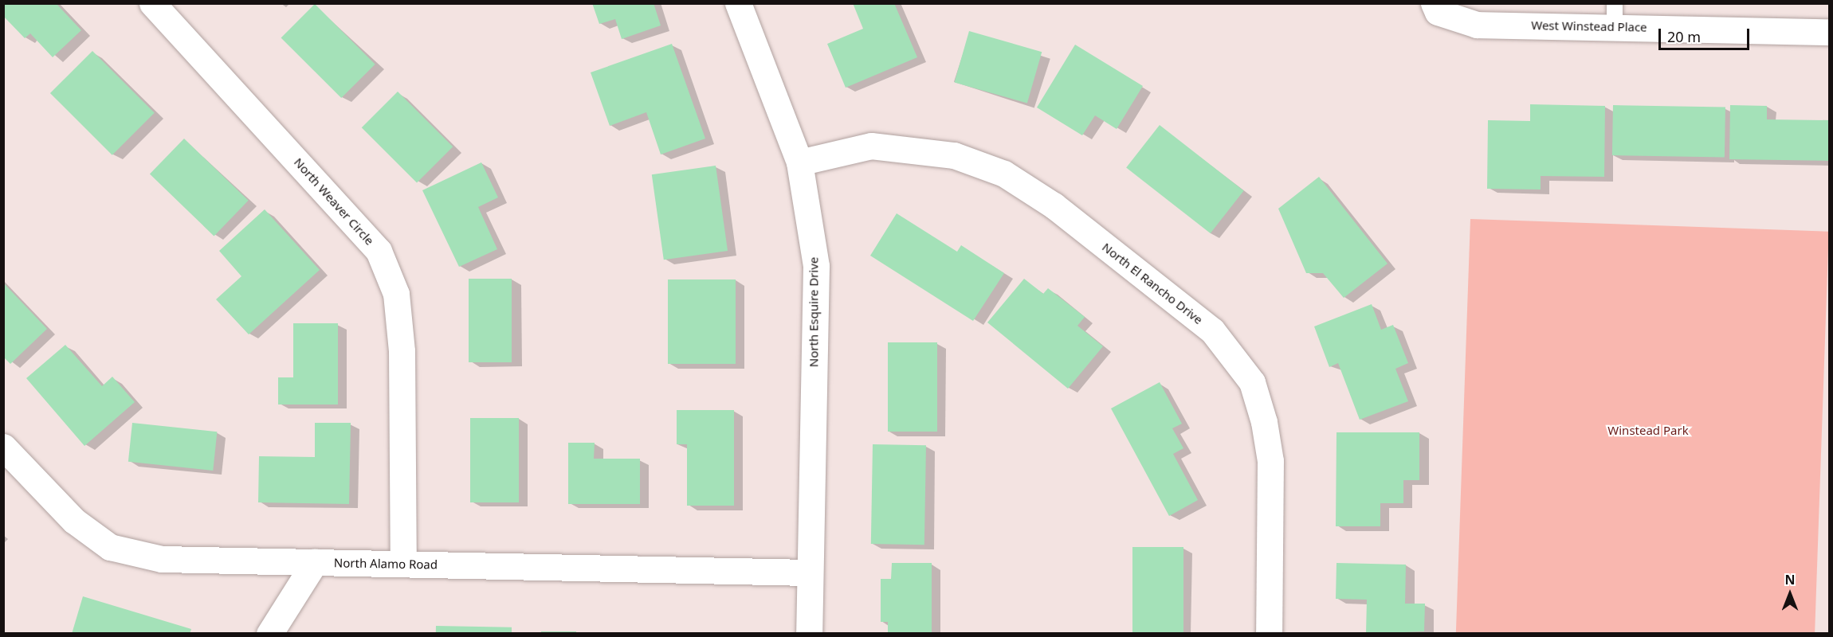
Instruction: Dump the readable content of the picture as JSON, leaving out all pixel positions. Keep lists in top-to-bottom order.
{
  "streets": {
    "street": [
      "West Winstead Place",
      "North Weaver Circle",
      "North El Rancho Drive",
      "North Esquire Drive",
      "North Alamo Road"
    ]
  },
  "crossings": [
    ["North Weaver Circle", "North Alamo Road"],
    ["North El Rancho Drive", "North Esquire Drive"],
    ["North Esquire Drive", "North Alamo Road"]
  ],
  "parks": ["Winstead Park"],
  "scale_bar": "20 m",
  "north": "top"
}
